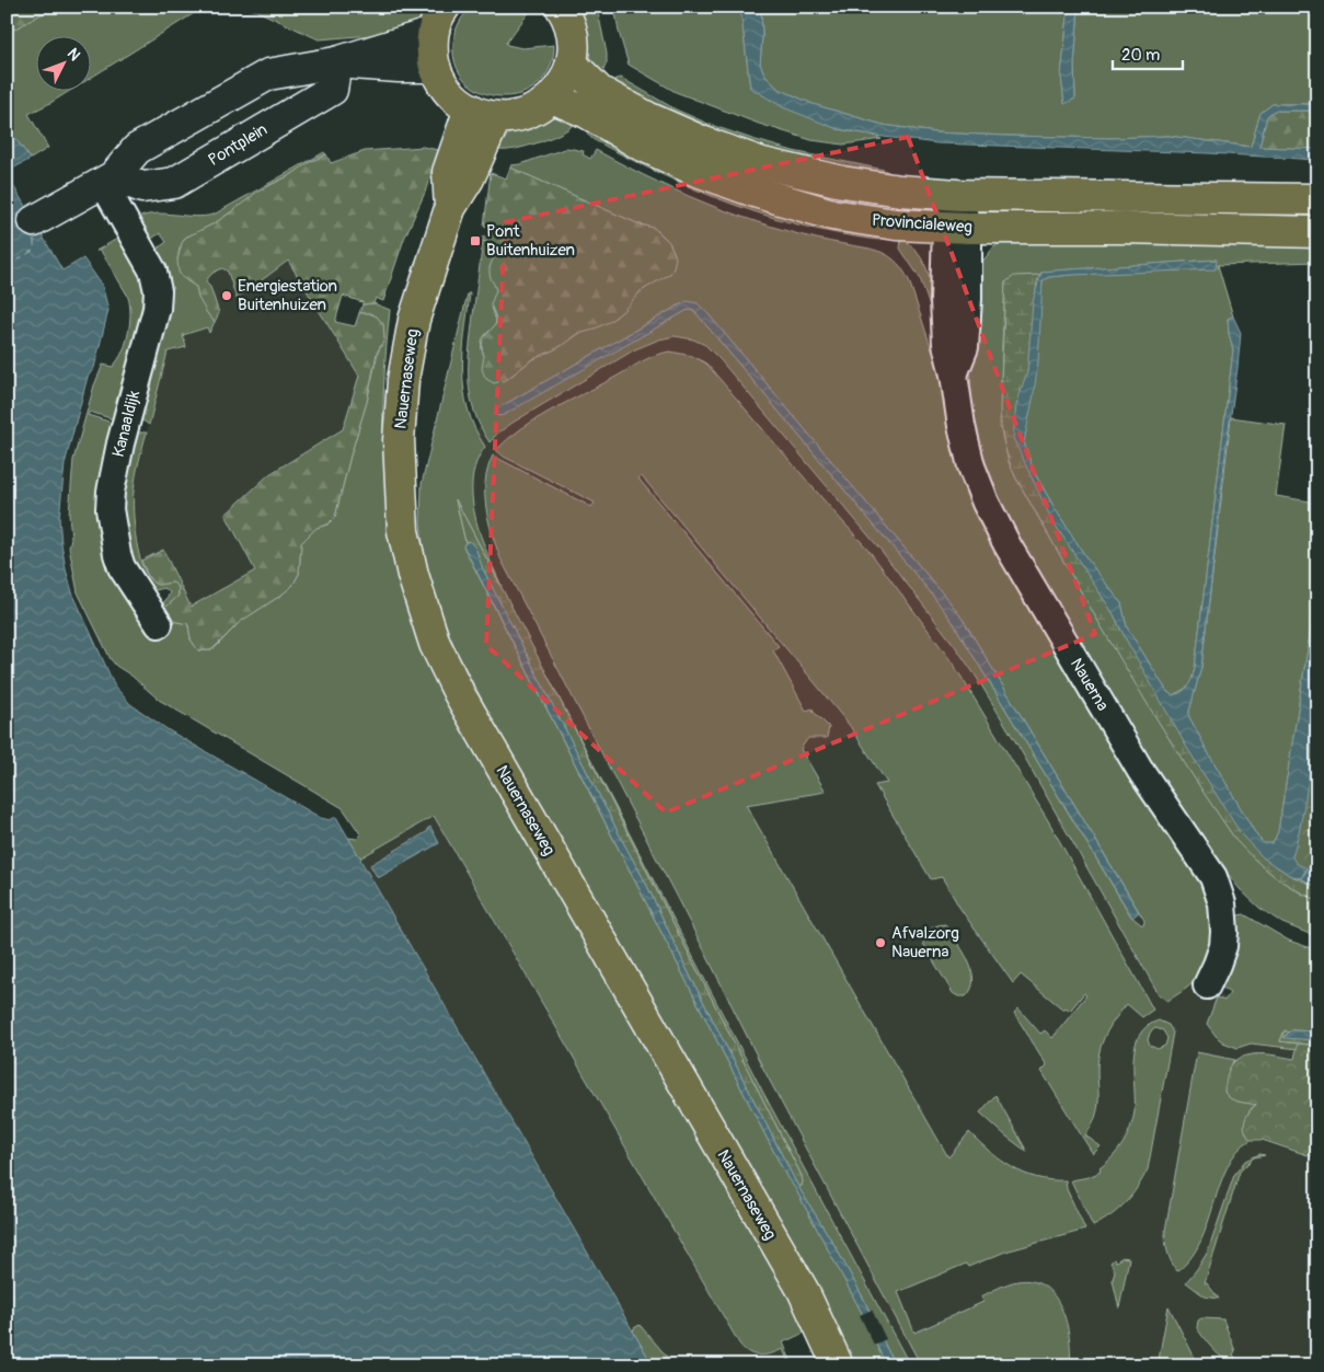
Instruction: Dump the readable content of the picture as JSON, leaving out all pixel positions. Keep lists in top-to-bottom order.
{
  "streets": {
    "main road": ["Provincialeweg", "Nauernaseweg"],
    "street": ["Pontplein", "Kanaaldijk", "Nauerna"]
  },
  "crossings": [
    ["Pontplein", "Kanaaldijk"],
    ["Provincialeweg", "Nauerna"]
  ],
  "places": {
    "transit": ["Pont Buitenhuizen"],
    "other": ["Energiestation Buitenhuizen", "Afvalzorg Nauerna"]
  },
  "scale_bar": "20 m",
  "north": "top right"
}
